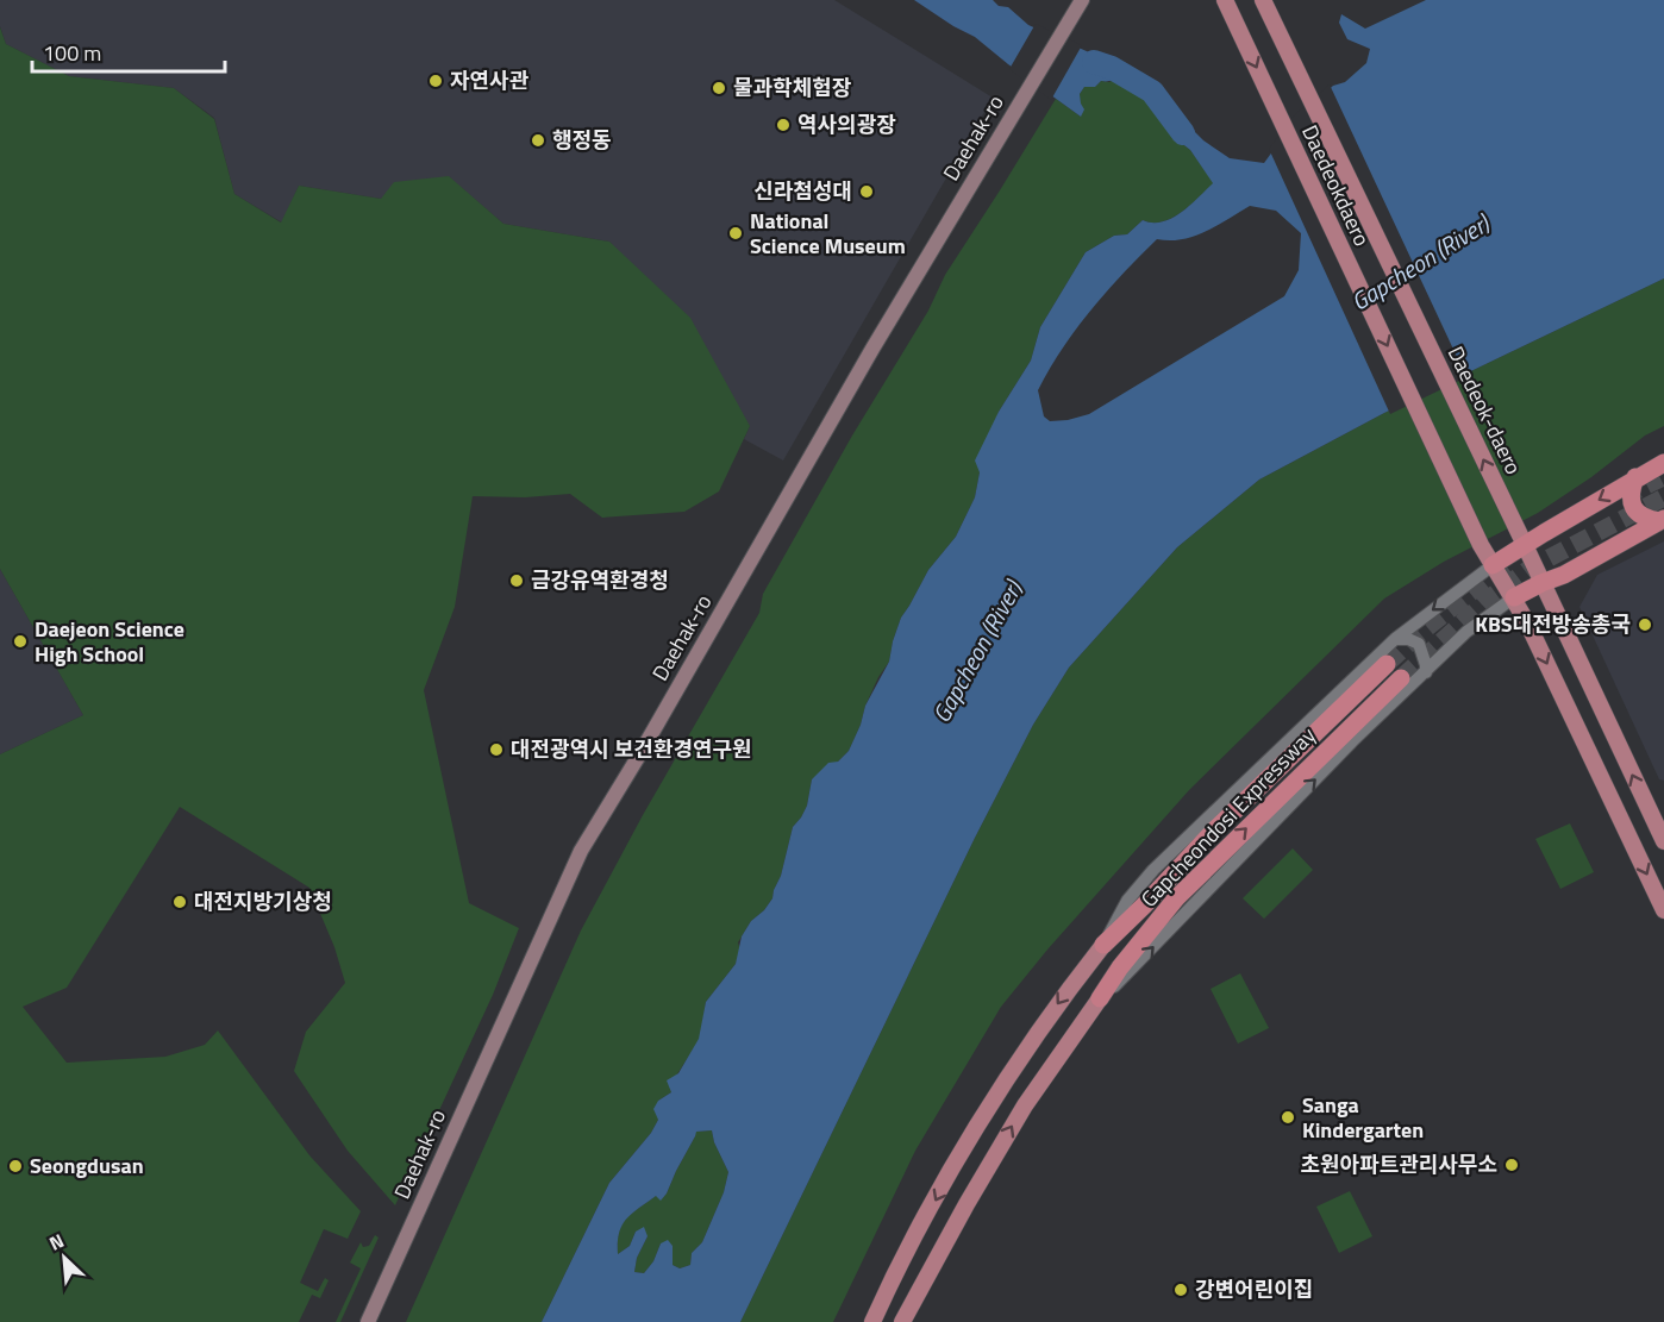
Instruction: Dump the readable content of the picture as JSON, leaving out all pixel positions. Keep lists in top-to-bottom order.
{
  "streets": {
    "highway": ["Gapcheondosi Expressway"],
    "main road": ["Daehak-ro", "Daedeokdaero", "Daedeok-daero"]
  },
  "one_way": ["Daedeokdaero"],
  "water": ["Gapcheon (River)"],
  "places": [
    "자연사관",
    "물과학체험장",
    "역사의광장",
    "행정동",
    "신라첨성대",
    "National Science Museum",
    "금강유역환경청",
    "KBS대전방송총국",
    "Daejeon Science High School",
    "대전광역시 보건환경연구원",
    "대전지방기상청",
    "Sanga Kindergarten",
    "초원아파트관리사무소",
    "Seongdusan",
    "강변어린이집"
  ],
  "scale_bar": "100 m",
  "north": "top left"
}
